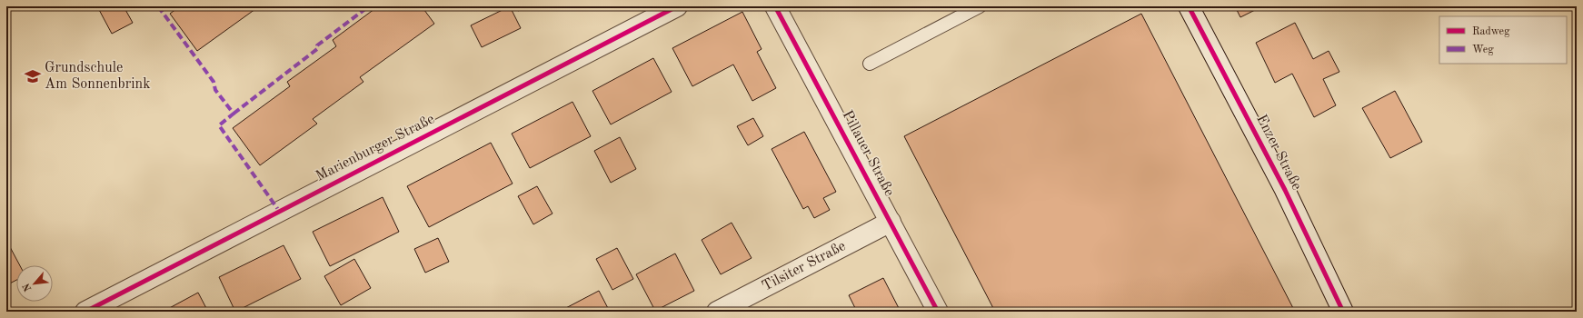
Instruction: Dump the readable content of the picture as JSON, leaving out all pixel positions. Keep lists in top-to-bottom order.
{
  "streets": {
    "street": [
      "Marienburger Straße",
      "Enzer Straße",
      "Pillauer Straße",
      "Tilsiter Straße"
    ]
  },
  "crossings": [
    ["Pillauer Straße", "Tilsiter Straße"]
  ],
  "places": {
    "school or university": ["Grundschule Am Sonnenbrink"]
  },
  "legend": ["Radweg", "Weg"],
  "north": "bottom left"
}
